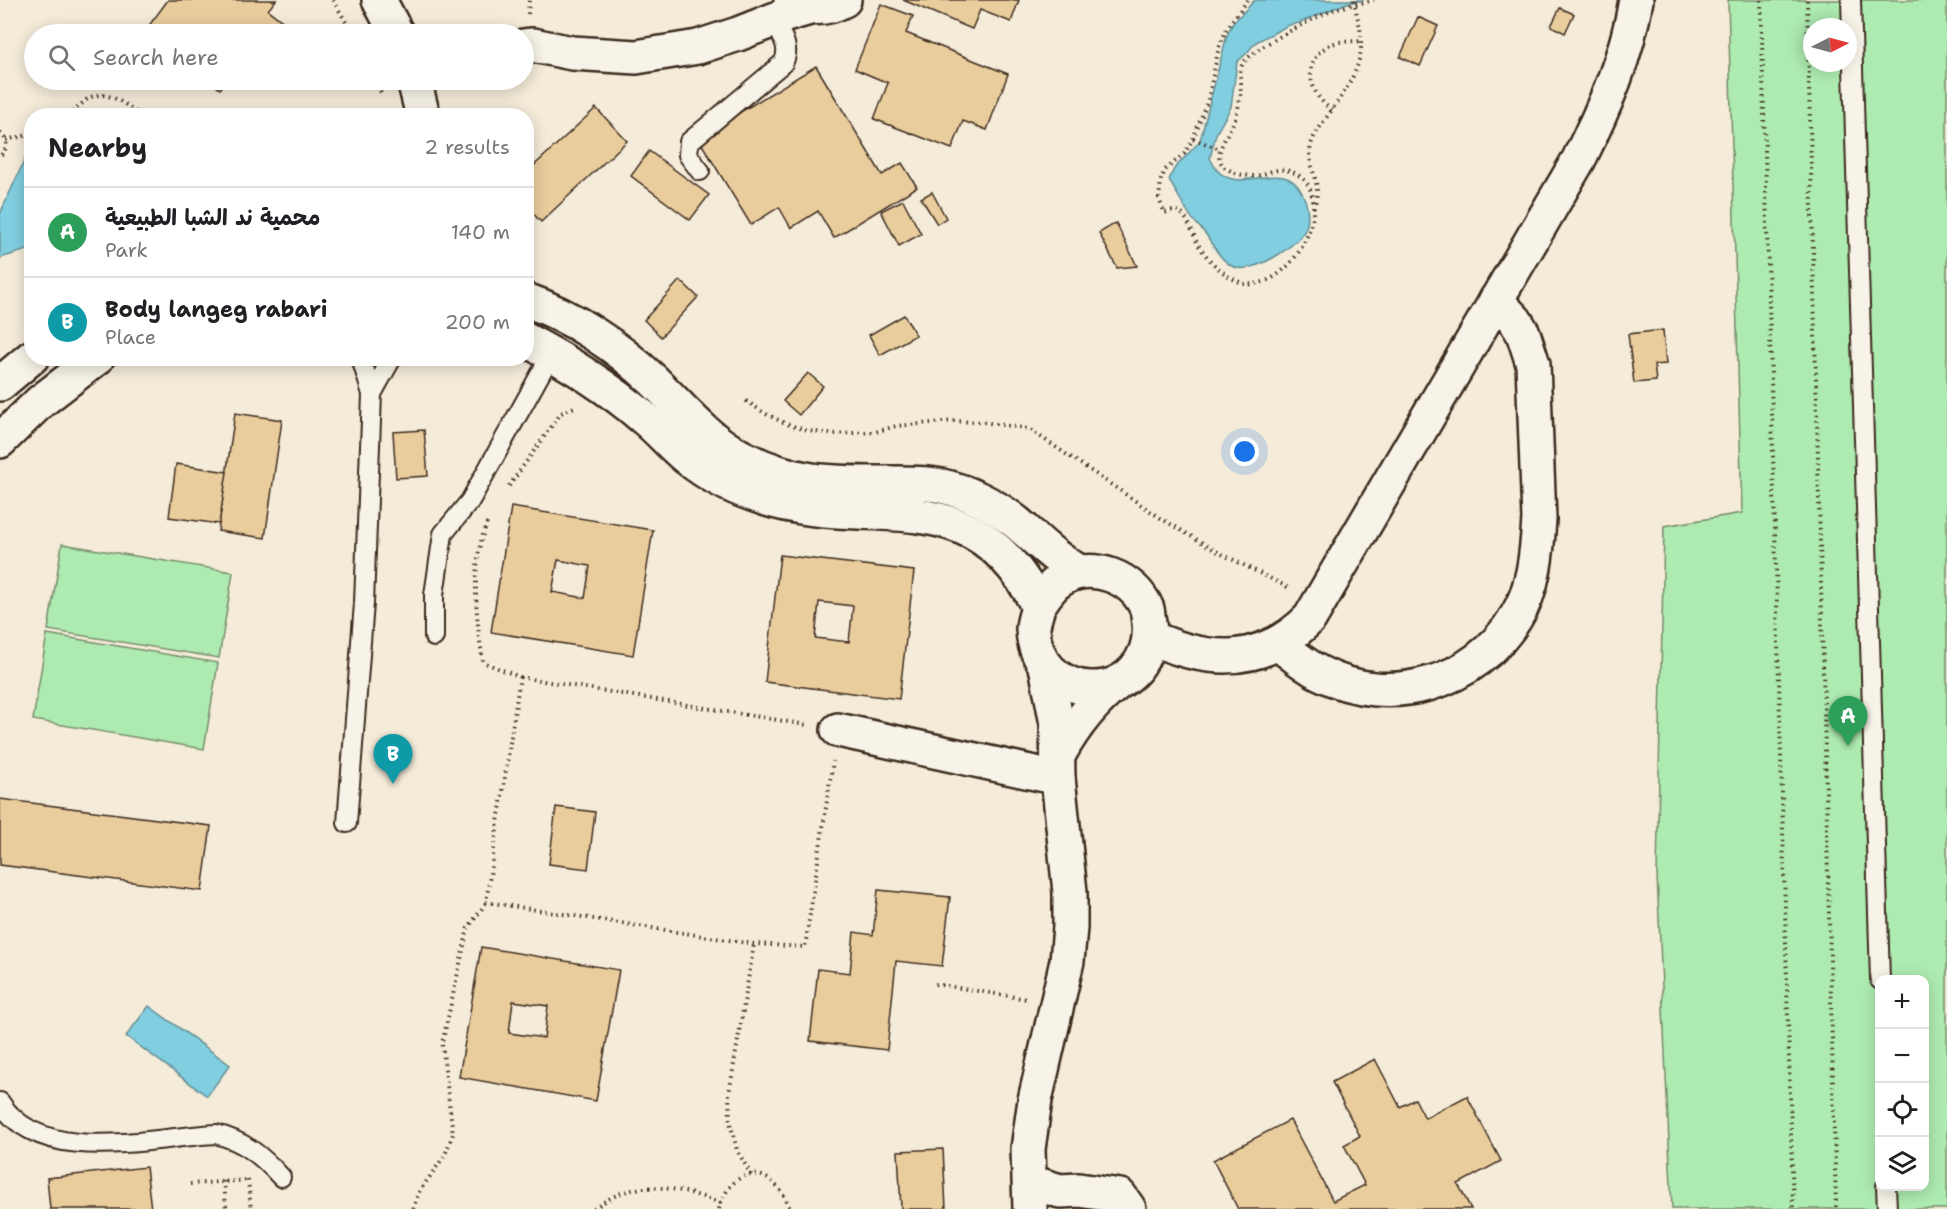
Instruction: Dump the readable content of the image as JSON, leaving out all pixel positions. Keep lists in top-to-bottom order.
{
  "north": "right",
  "page": {
    "search": "Search here",
    "heading": ["Nearby", "2 results"],
    "list": [
      {
        "mark": "A",
        "name": "محمية ند الشبا الطبيعية",
        "note": "Park",
        "value": "140 m"
      },
      {
        "mark": "B",
        "name": "Body langeg rabari",
        "note": "Place",
        "value": "200 m"
      }
    ],
    "pins": ["A", "B"],
    "map_buttons": ["+", "−"]
  }
}
